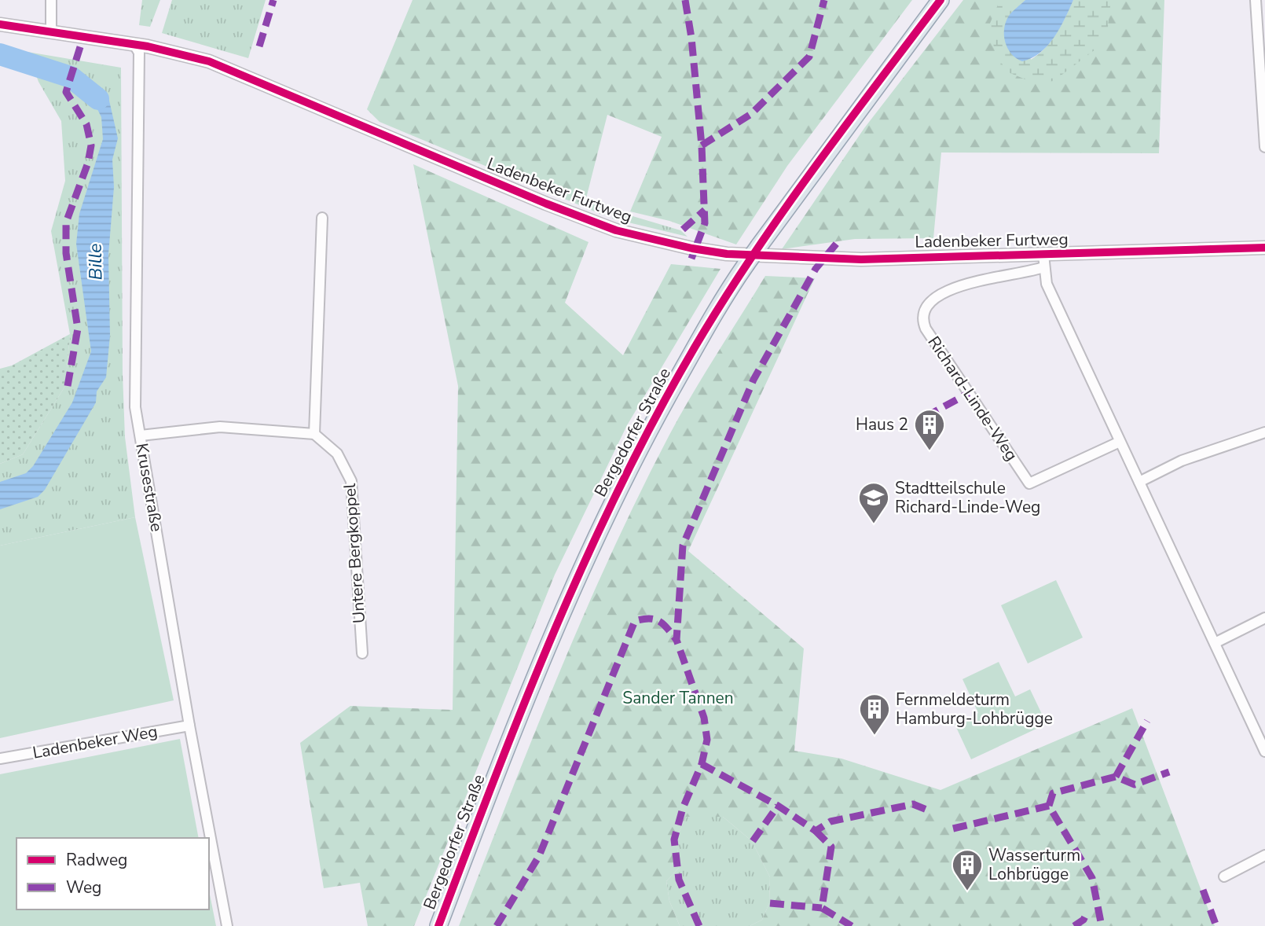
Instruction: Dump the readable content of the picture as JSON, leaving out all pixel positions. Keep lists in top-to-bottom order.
{
  "streets": {
    "main road": ["Bergedorfer Straße"],
    "street": [
      "Ladenbeker Furtweg",
      "Richard-Linde-Weg",
      "Krusestraße",
      "Untere Bergkoppel",
      "Ladenbeker Weg"
    ]
  },
  "crossings": [
    ["Ladenbeker Furtweg", "Richard-Linde-Weg"],
    ["Ladenbeker Furtweg", "Bergedorfer Straße"],
    ["Ladenbeker Furtweg", "Krusestraße"],
    ["Krusestraße", "Ladenbeker Weg"]
  ],
  "water": ["Bille"],
  "parks": ["Sander Tannen"],
  "places": {
    "building": ["Haus 2", "Fernmeldeturm Hamburg-Lohbrügge", "Wasserturm Lohbrügge"],
    "school or university": ["Stadtteilschule Richard-Linde-Weg"]
  },
  "legend": ["Radweg", "Weg"]
}
